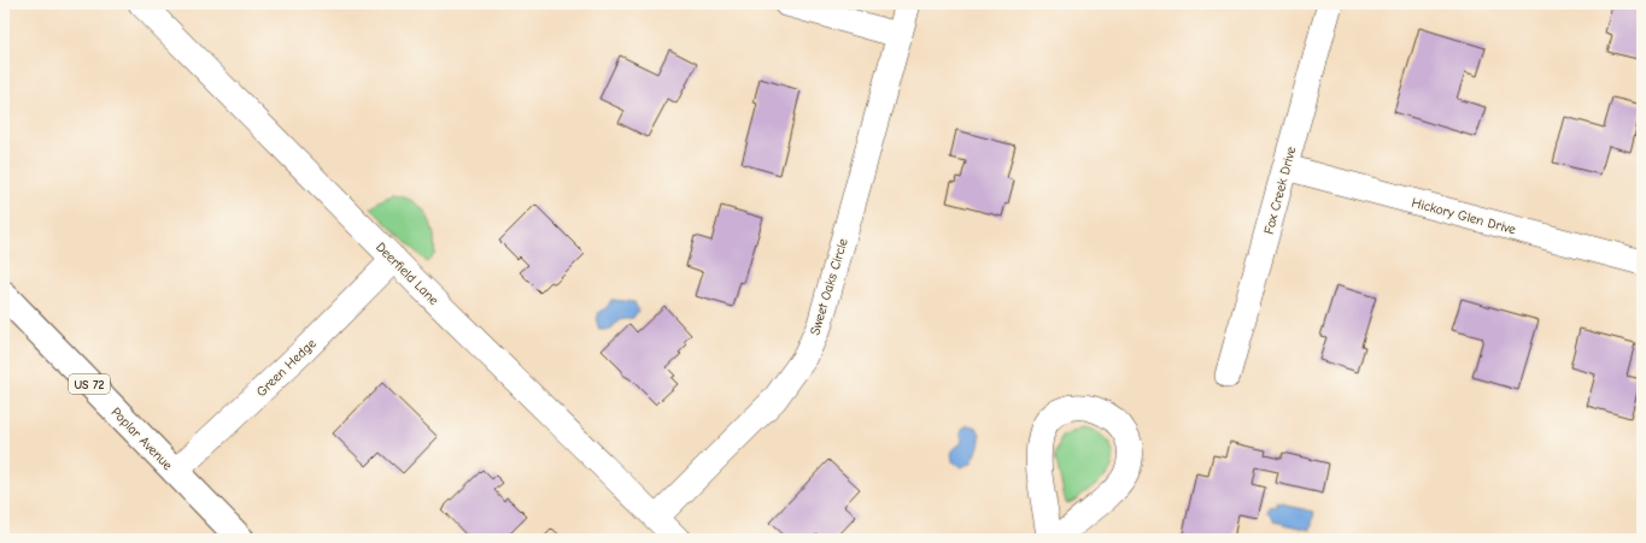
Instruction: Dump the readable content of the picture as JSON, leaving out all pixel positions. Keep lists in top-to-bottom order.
{
  "streets": {
    "main road": ["US 72", "Poplar Avenue"],
    "street": [
      "Fox Creek Drive",
      "Hickory Glen Drive",
      "Deerfield Lane",
      "Sweet Oaks Circle",
      "Green Hedge"
    ]
  },
  "crossings": [
    ["Fox Creek Drive", "Hickory Glen Drive"],
    ["Deerfield Lane", "Sweet Oaks Circle"],
    ["Deerfield Lane", "Green Hedge"],
    ["Green Hedge", "Poplar Avenue"]
  ]
}
